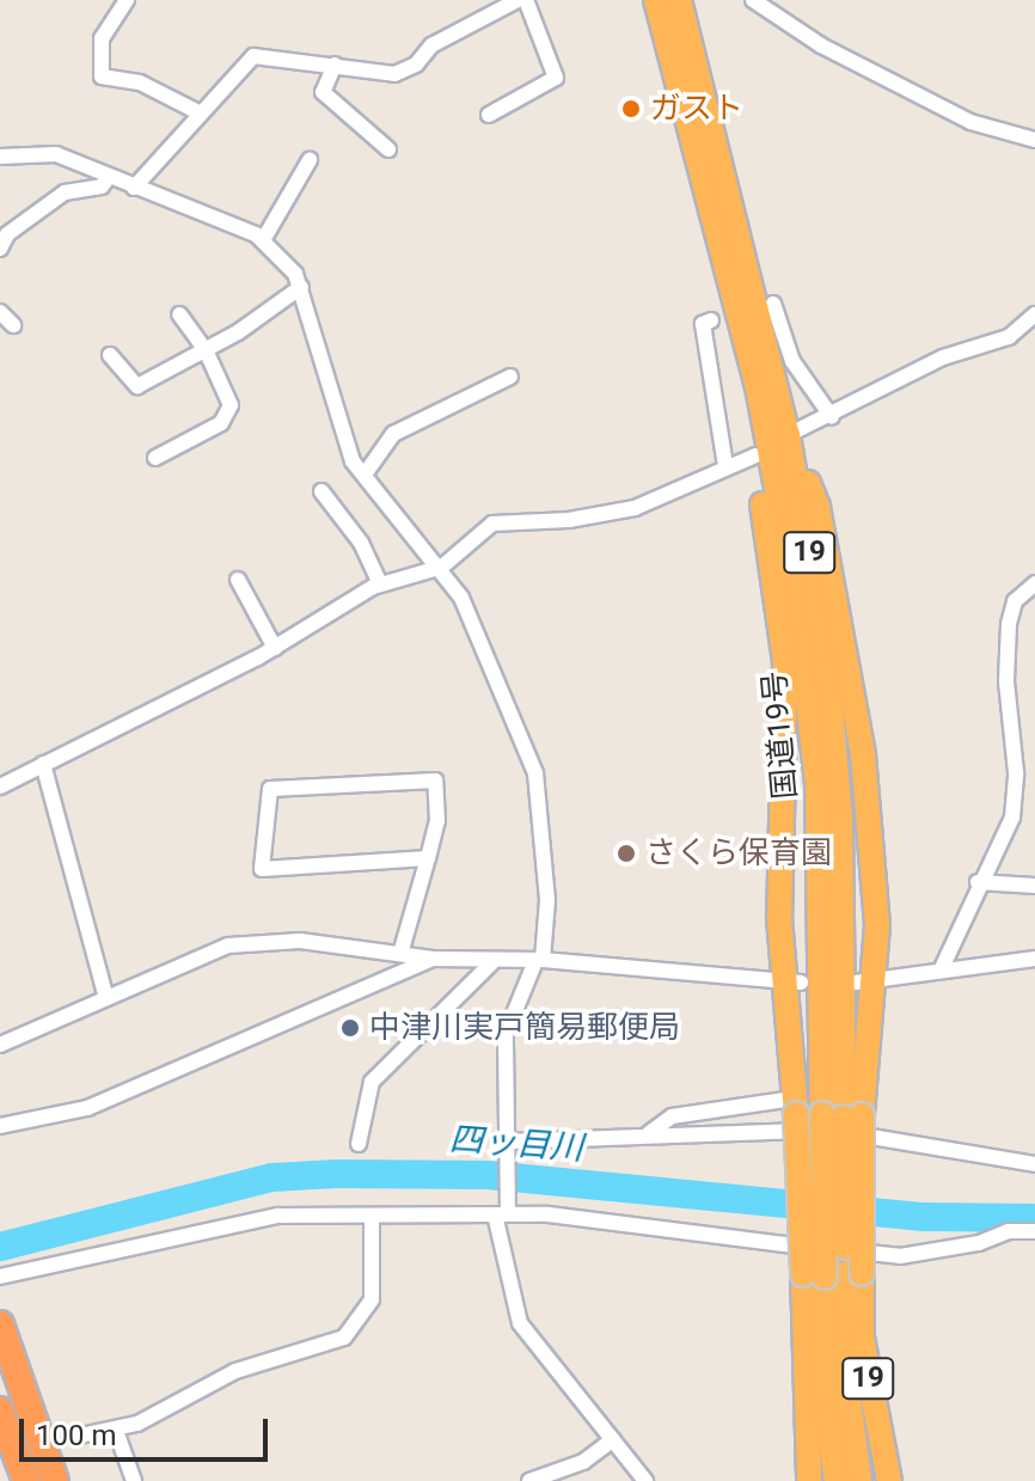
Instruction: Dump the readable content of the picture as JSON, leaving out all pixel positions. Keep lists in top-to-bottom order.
{
  "streets": {
    "highway": ["19", "国道19号"]
  },
  "crossings": [
    ["19", "国道19号"]
  ],
  "water": ["四ッ目川"],
  "places": ["ガスト", "さくら保育園", "中津川実戸簡易郵便局"],
  "scale_bar": "100 m"
}
